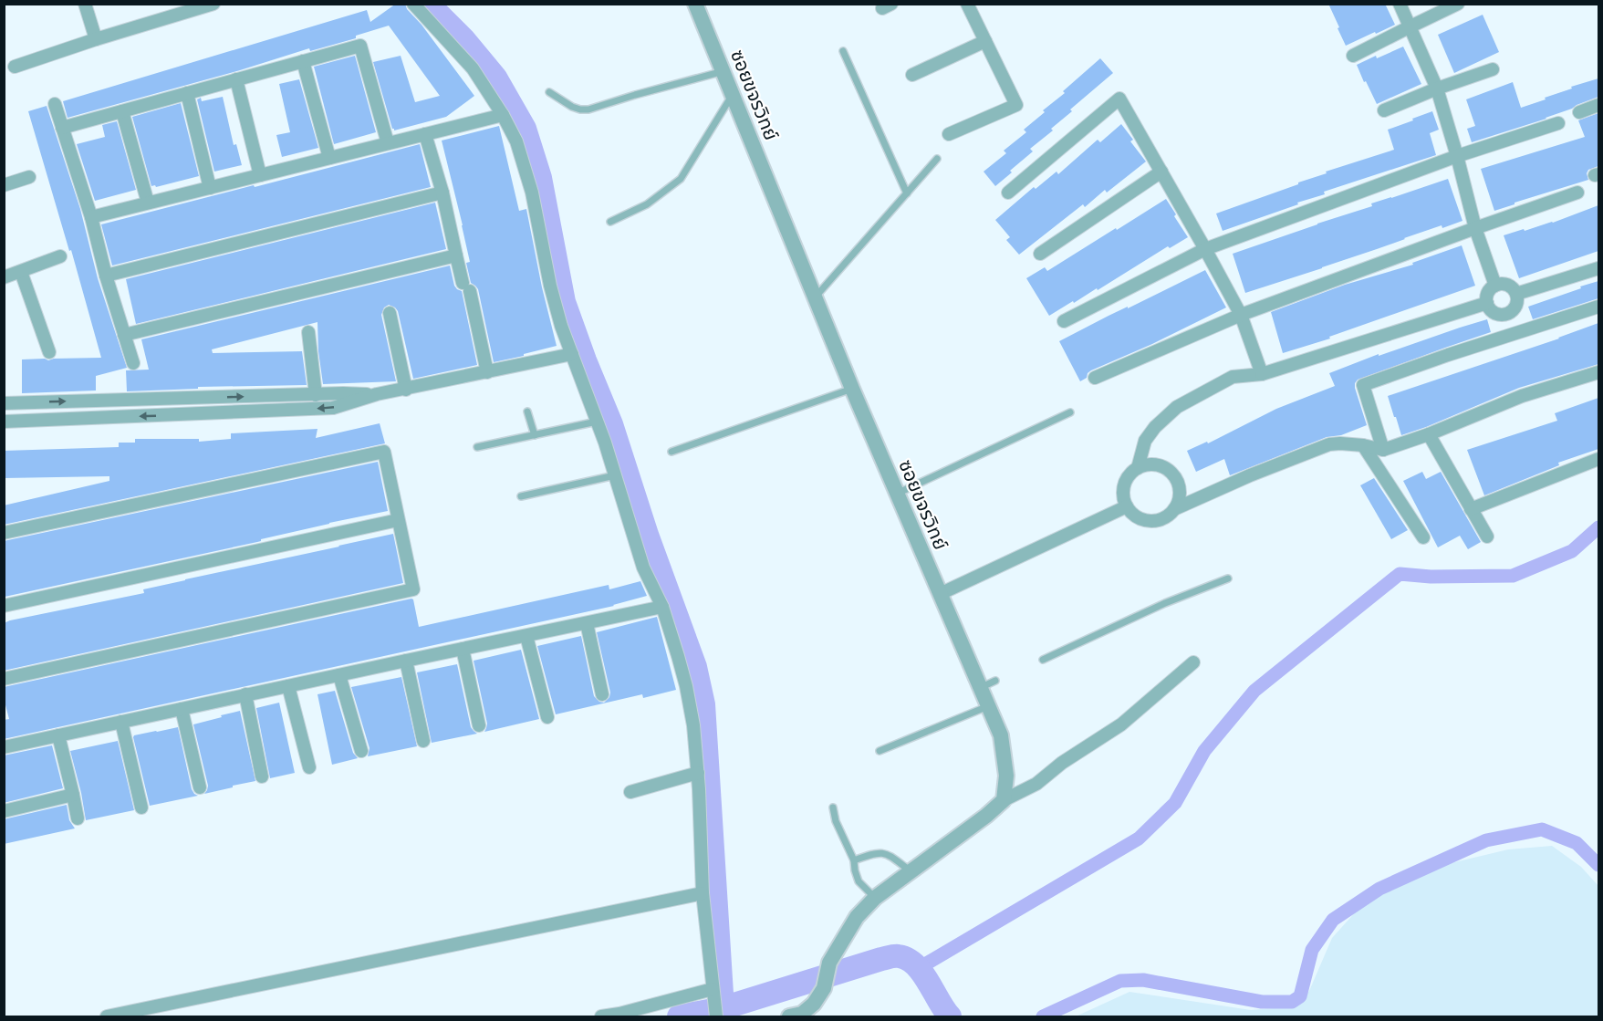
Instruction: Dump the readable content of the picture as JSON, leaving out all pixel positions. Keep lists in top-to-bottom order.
{
  "streets": {
    "street": ["ซอยขจรวิทย์"]
  }
}
